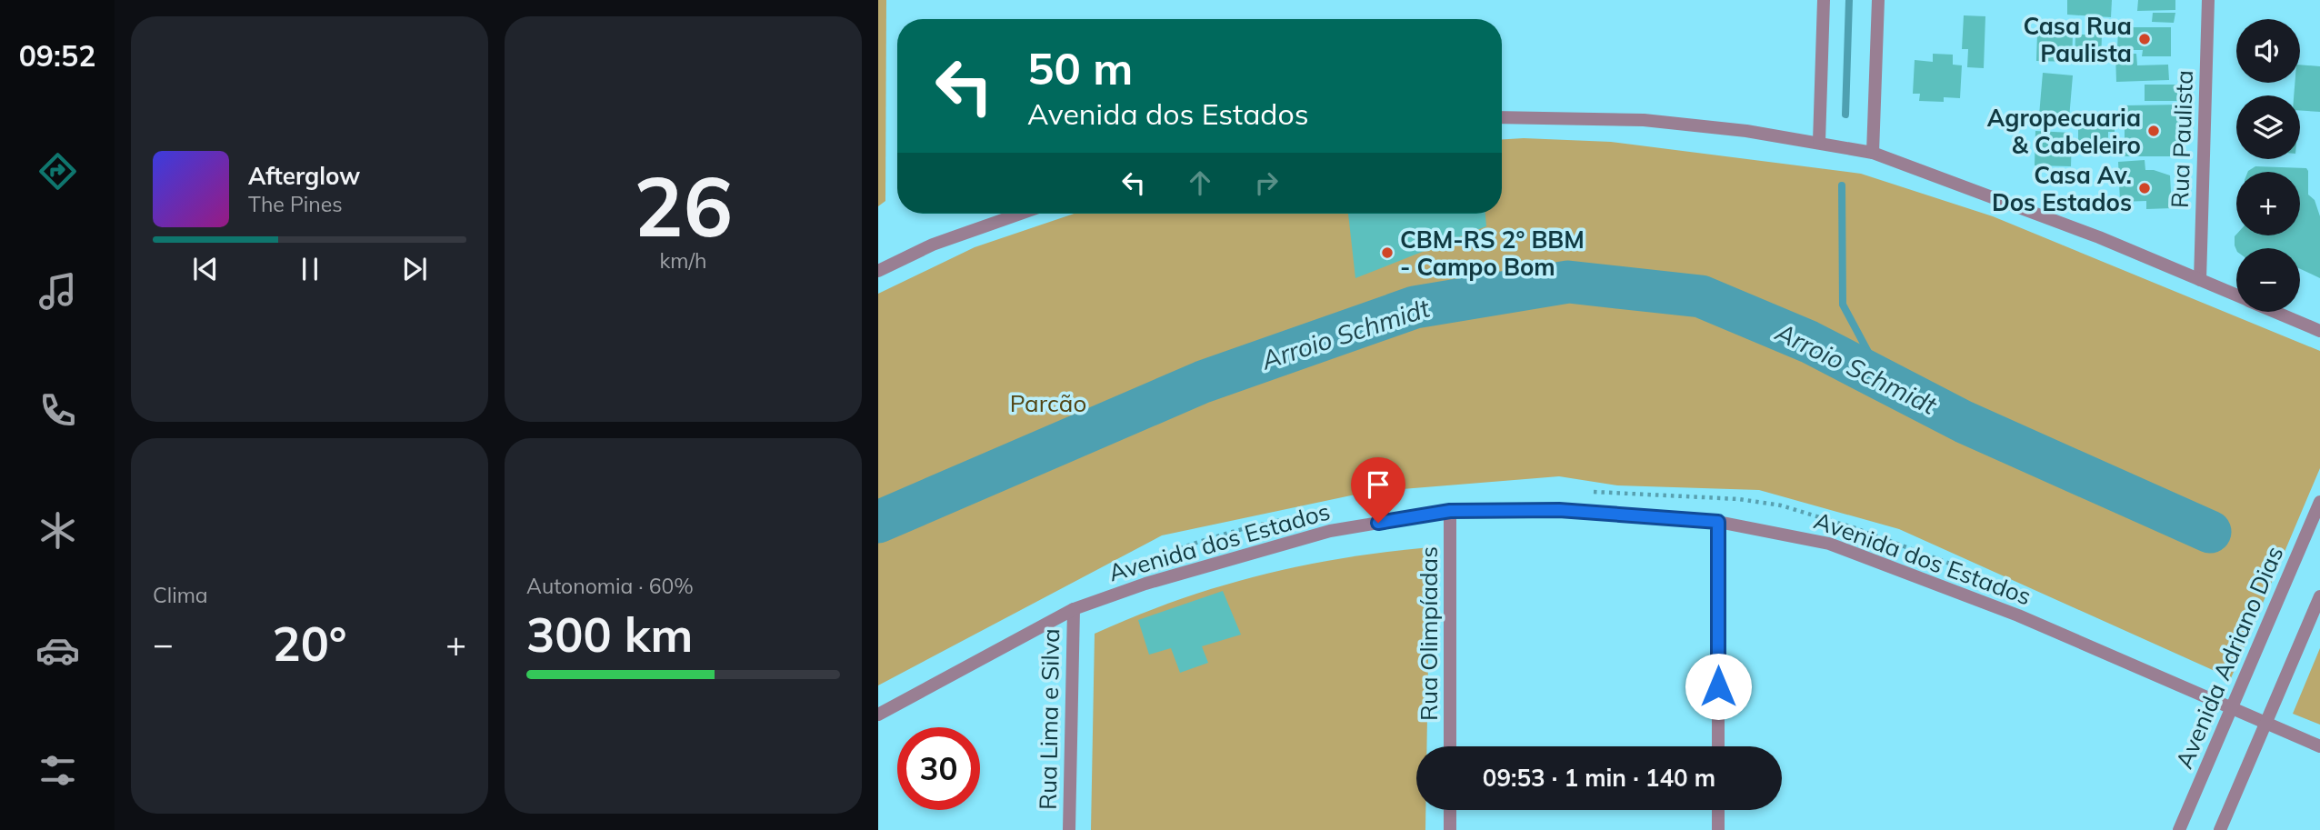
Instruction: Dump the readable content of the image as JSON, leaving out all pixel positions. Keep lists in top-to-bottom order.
{
  "streets": {
    "street": [
      "Rua Paulista",
      "Avenida dos Estados",
      "Rua Olimpíadas",
      "Avenida Adriano Dias",
      "Rua Lima e Silva"
    ]
  },
  "crossings": [
    ["Avenida dos Estados", "Rua Olimpíadas"],
    ["Avenida dos Estados", "Avenida Adriano Dias"],
    ["Avenida dos Estados", "Rua Lima e Silva"]
  ],
  "water": ["Arroio Schmidt"],
  "parks": ["Parcão"],
  "places": [
    "Casa Rua Paulista",
    "Agropecuaria & Cabeleiro",
    "Casa Av. Dos Estados",
    "CBM-RS 2° BBM - Campo Bom"
  ],
  "page": {
    "tabs": "09:52",
    "tile": [
      ["26", "km/h"],
      "Clima",
      ["Autonomia · 60%", "300 km"]
    ],
    "map_buttons": ["+", "−"],
    "turn": ["50 m", "Avenida dos Estados"],
    "song": ["Afterglow", "The Pines"],
    "heat": ["−", "20°", "+"],
    "limit": "30",
    "trip": "09:53 · 1 min · 140 m"
  }
}
